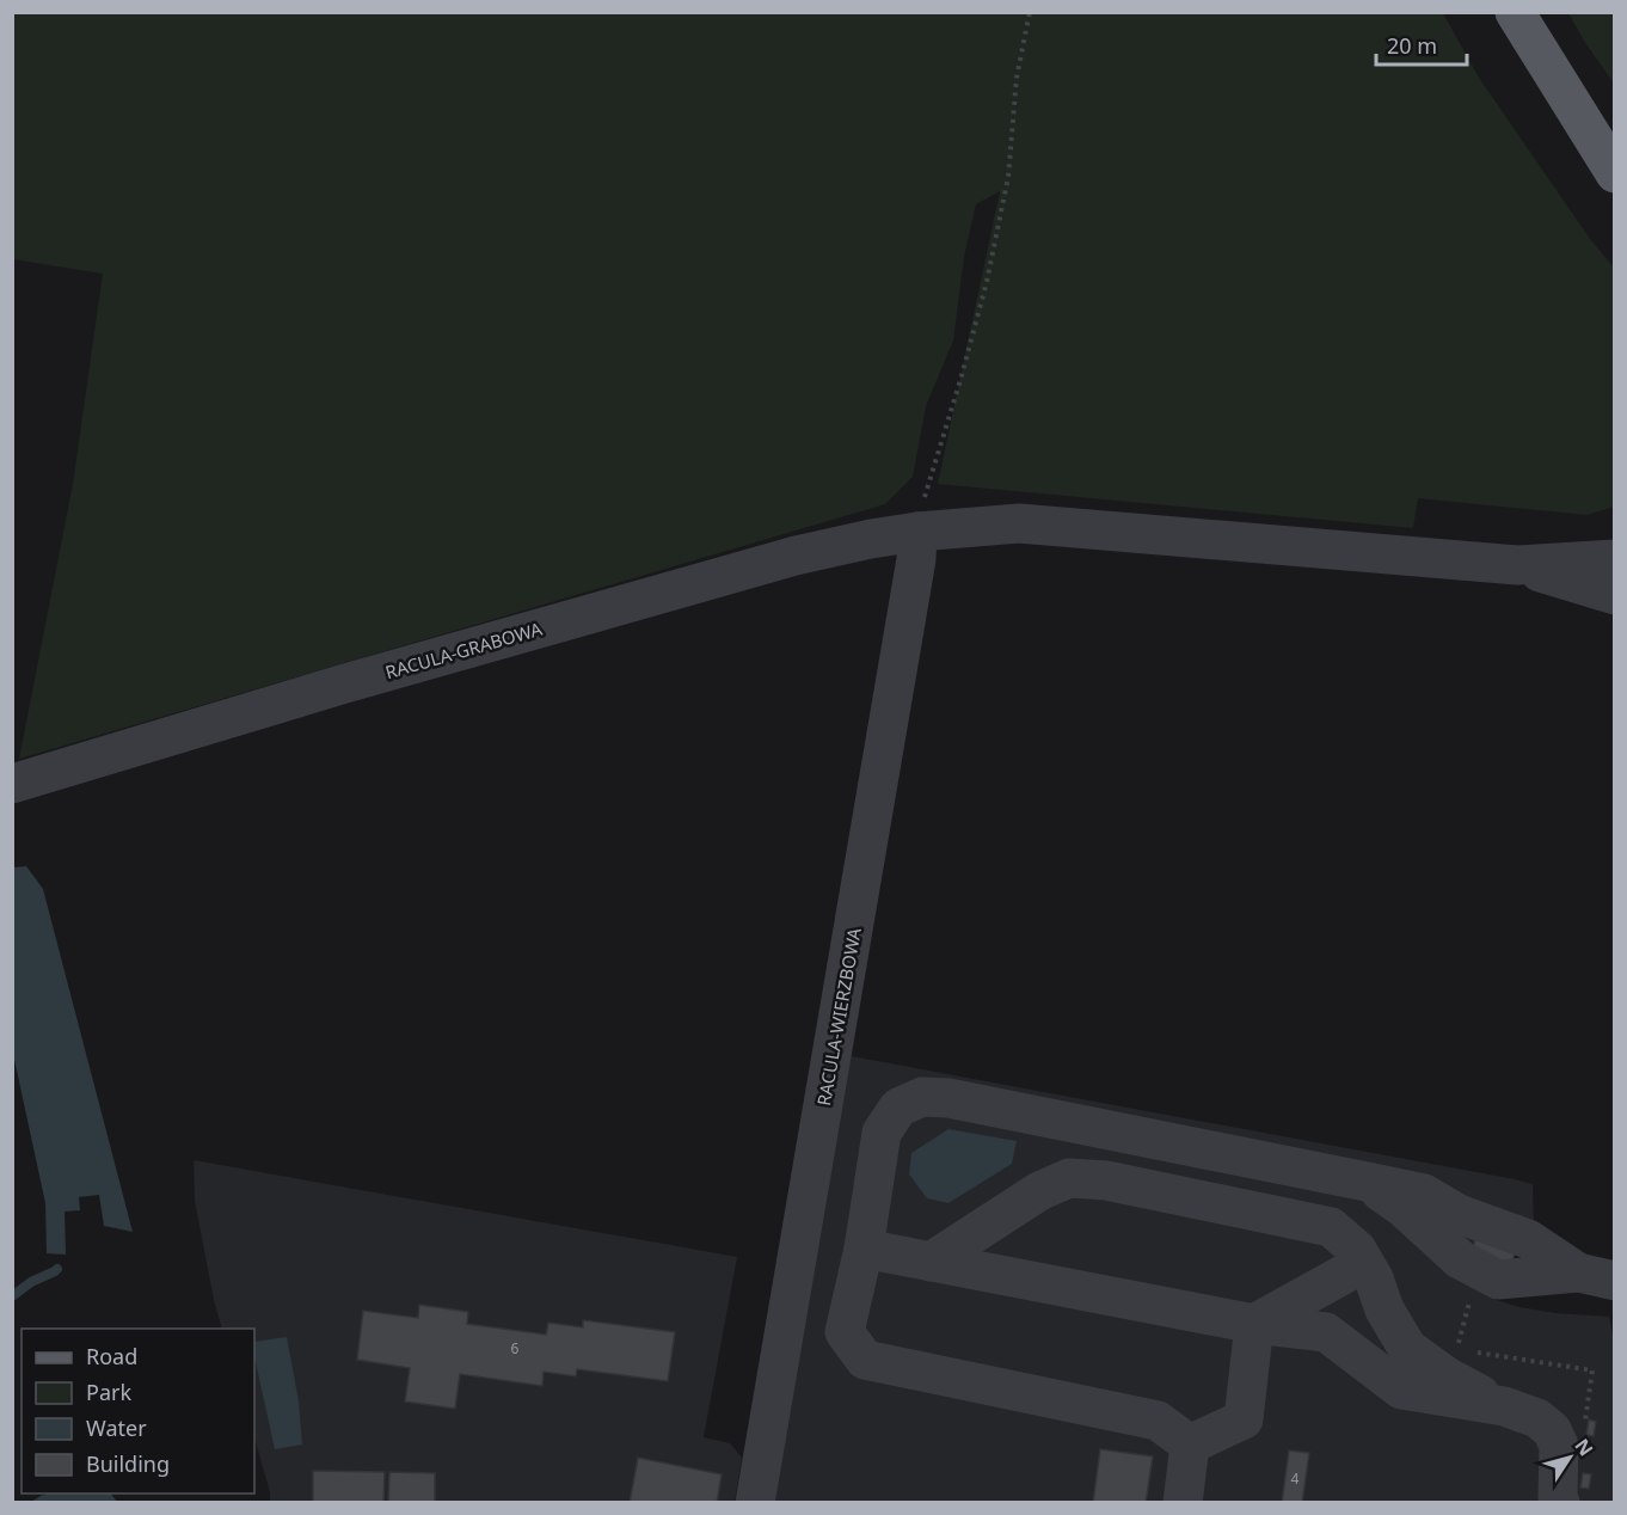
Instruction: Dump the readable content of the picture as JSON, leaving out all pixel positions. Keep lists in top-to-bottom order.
{
  "streets": {
    "street": ["RACULA-GRABOWA", "RACULA-WIERZBOWA"]
  },
  "crossings": [
    ["RACULA-GRABOWA", "RACULA-WIERZBOWA"]
  ],
  "house_numbers": ["6", "4"],
  "legend": [
    "Road",
    "Park",
    "Water",
    "Building"
  ],
  "scale_bar": "20 m",
  "north": "top right"
}
